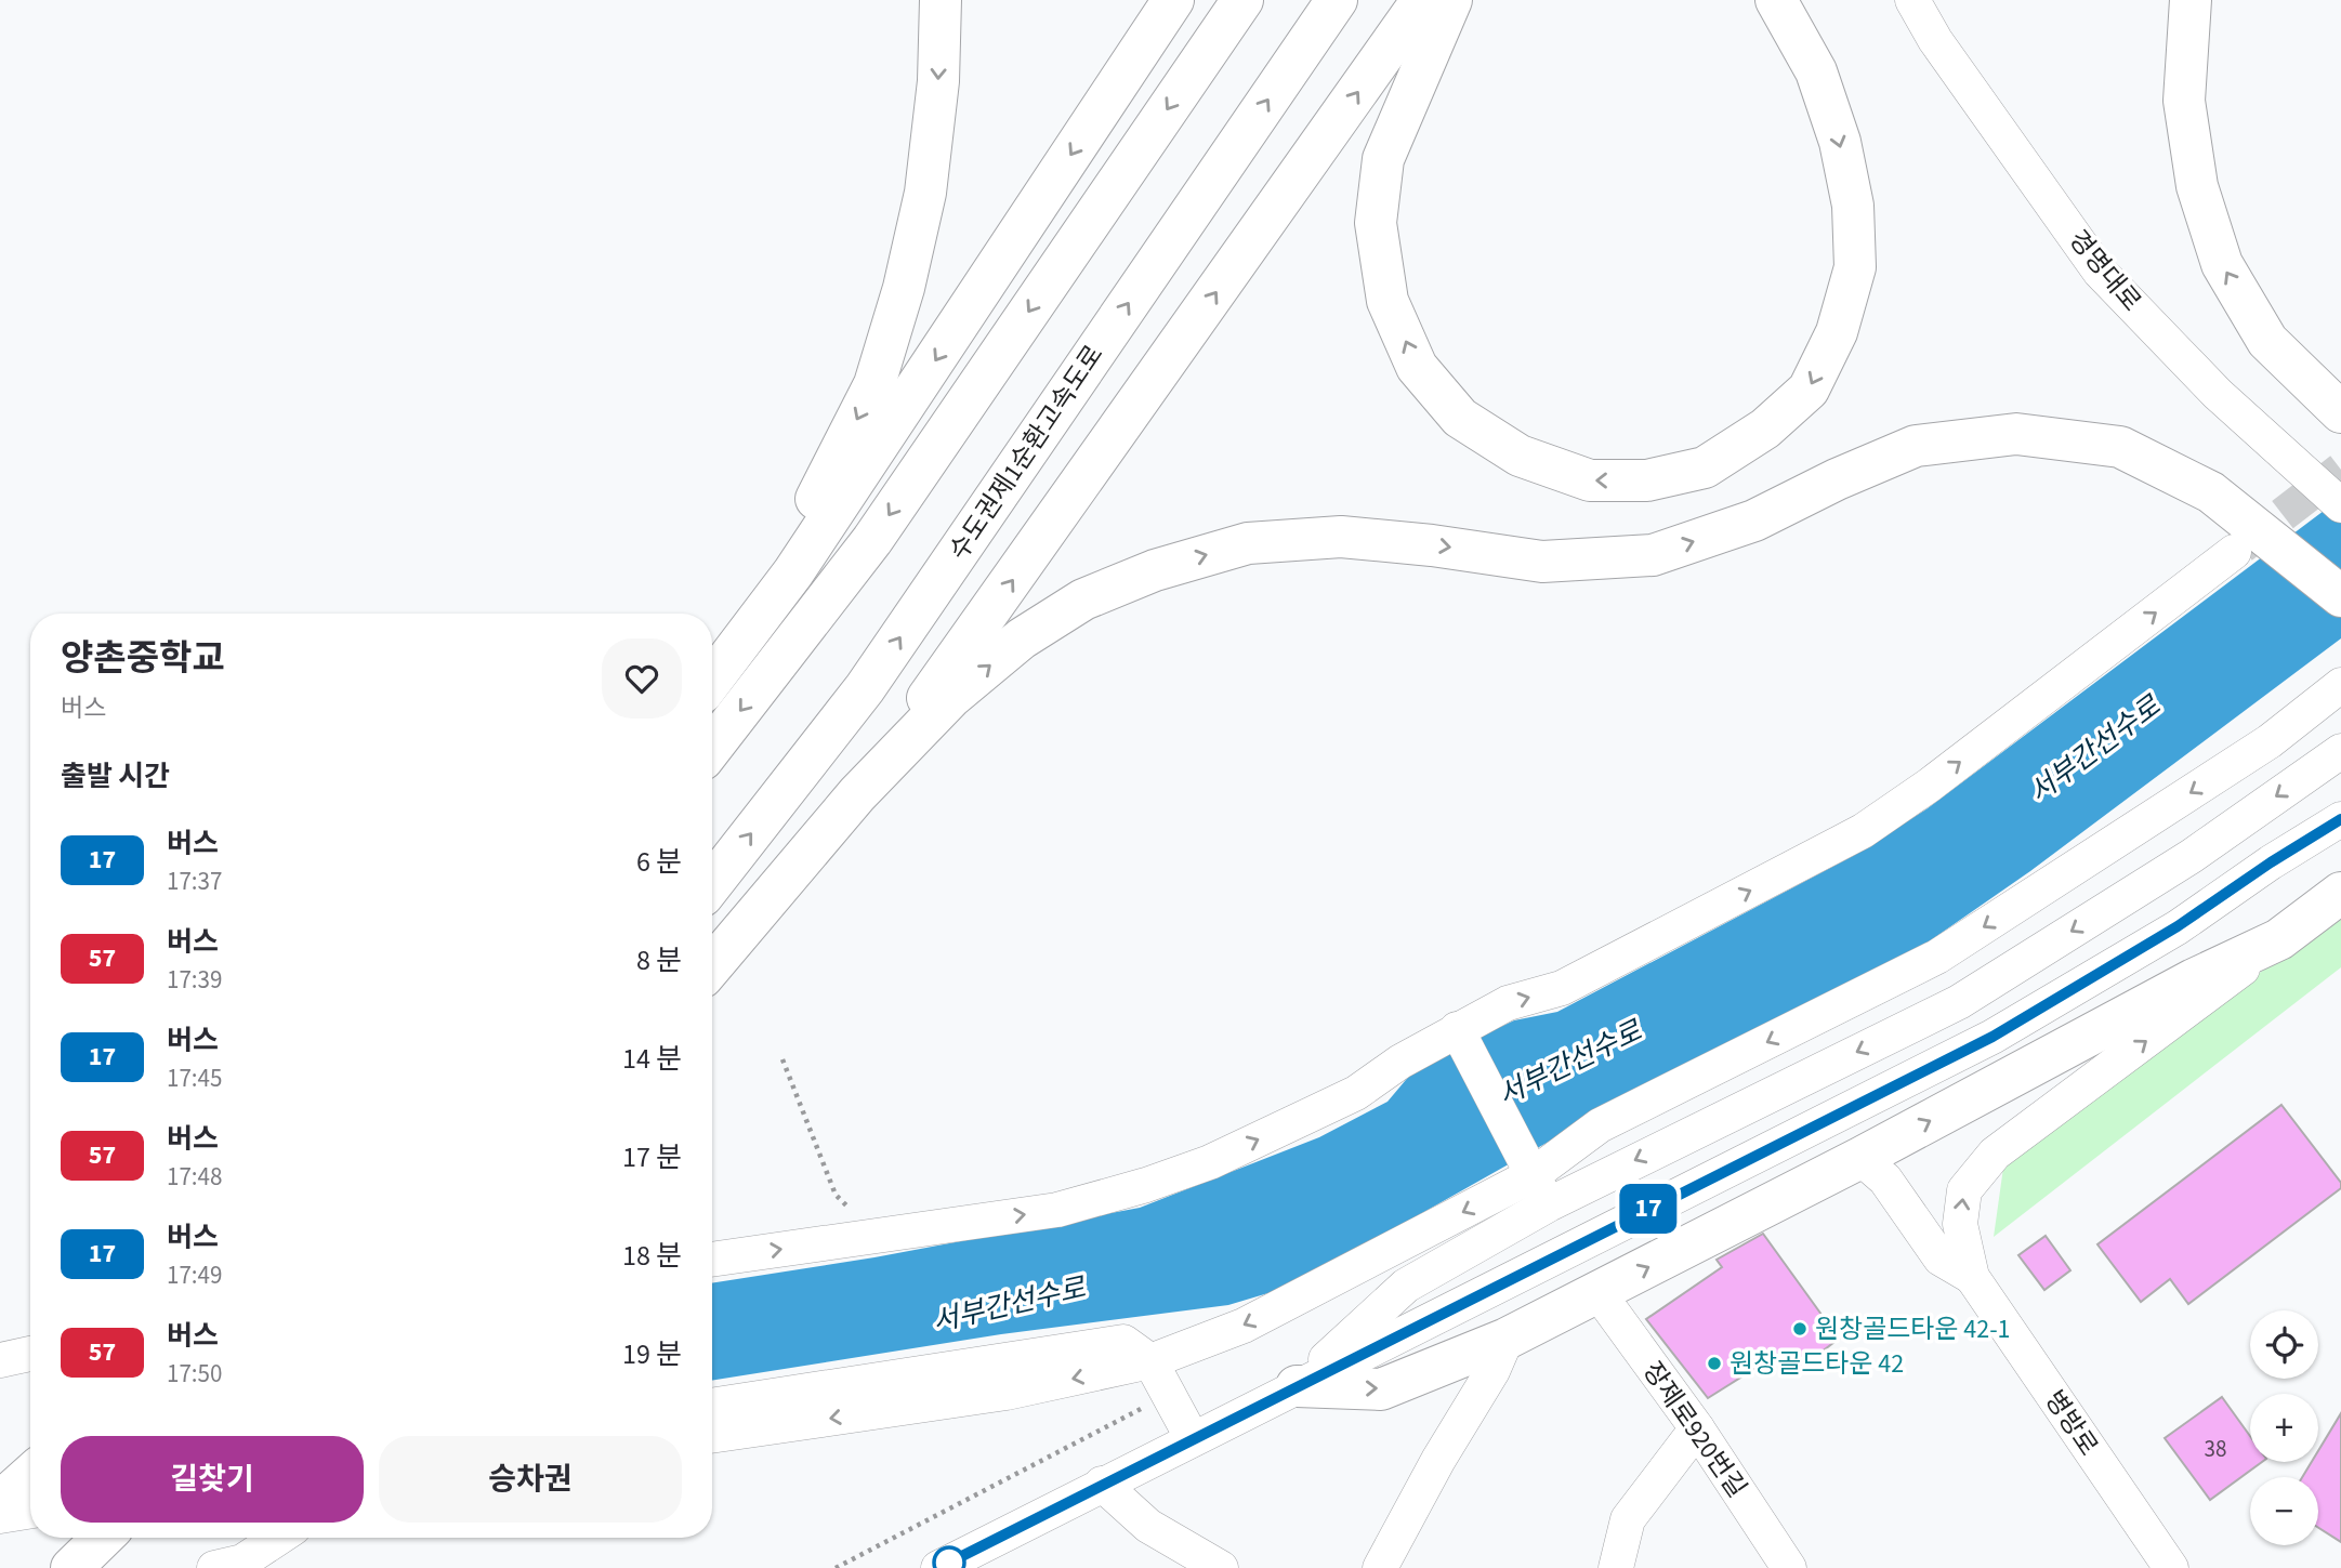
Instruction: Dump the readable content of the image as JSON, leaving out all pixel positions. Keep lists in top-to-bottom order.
{
  "streets": {
    "main road": ["수도권제1순환고속도로"],
    "street": ["경명대로", "병방로", "장제로920번길"]
  },
  "water": ["서부간선수로"],
  "places": ["원창골드타운 42-1", "원창골드타운 42"],
  "lines": ["bus line 17"],
  "house_numbers": ["38"],
  "page": {
    "on_map": "17",
    "heading": [
      ["양촌중학교", "버스"],
      "출발 시간"
    ],
    "list": [
      {
        "mark": "17",
        "name": "버스",
        "note": "17:37",
        "value": "6 분"
      },
      {
        "mark": "57",
        "name": "버스",
        "note": "17:39",
        "value": "8 분"
      },
      {
        "mark": "17",
        "name": "버스",
        "note": "17:45",
        "value": "14 분"
      },
      {
        "mark": "57",
        "name": "버스",
        "note": "17:48",
        "value": "17 분"
      },
      {
        "mark": "17",
        "name": "버스",
        "note": "17:49",
        "value": "18 분"
      },
      {
        "mark": "57",
        "name": "버스",
        "note": "17:50",
        "value": "19 분"
      }
    ],
    "map_buttons": ["+", "−"],
    "buttons": ["길찾기", "승차권"]
  }
}
